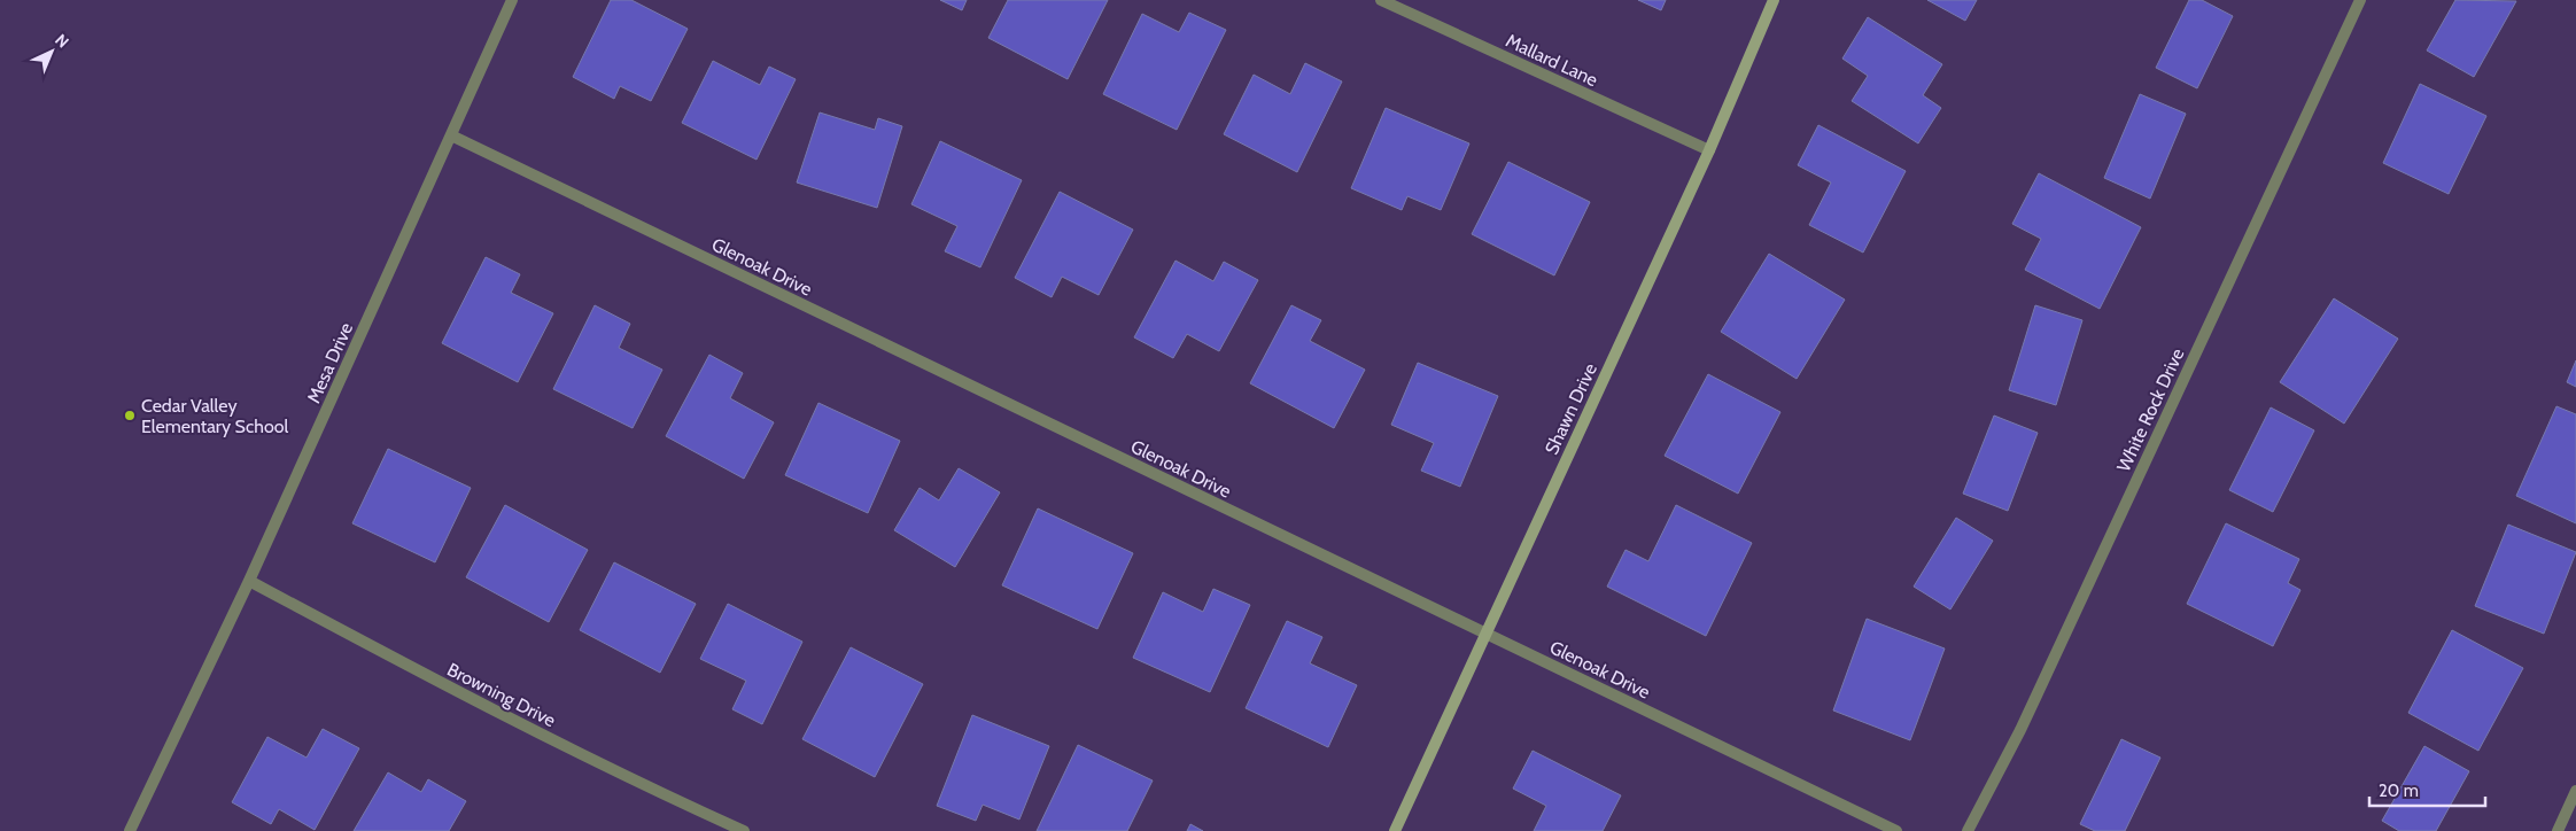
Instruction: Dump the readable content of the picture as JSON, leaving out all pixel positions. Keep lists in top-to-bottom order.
{
  "streets": {
    "street": [
      "Mallard Lane",
      "Glenoak Drive",
      "Mesa Drive",
      "Shawn Drive",
      "White Rock Drive",
      "Browning Drive"
    ]
  },
  "crossings": [
    ["Mallard Lane", "Shawn Drive"],
    ["Glenoak Drive", "Mesa Drive"],
    ["Glenoak Drive", "Shawn Drive"],
    ["Mesa Drive", "Browning Drive"]
  ],
  "places": ["Cedar Valley Elementary School"],
  "scale_bar": "20 m",
  "north": "top right"
}
